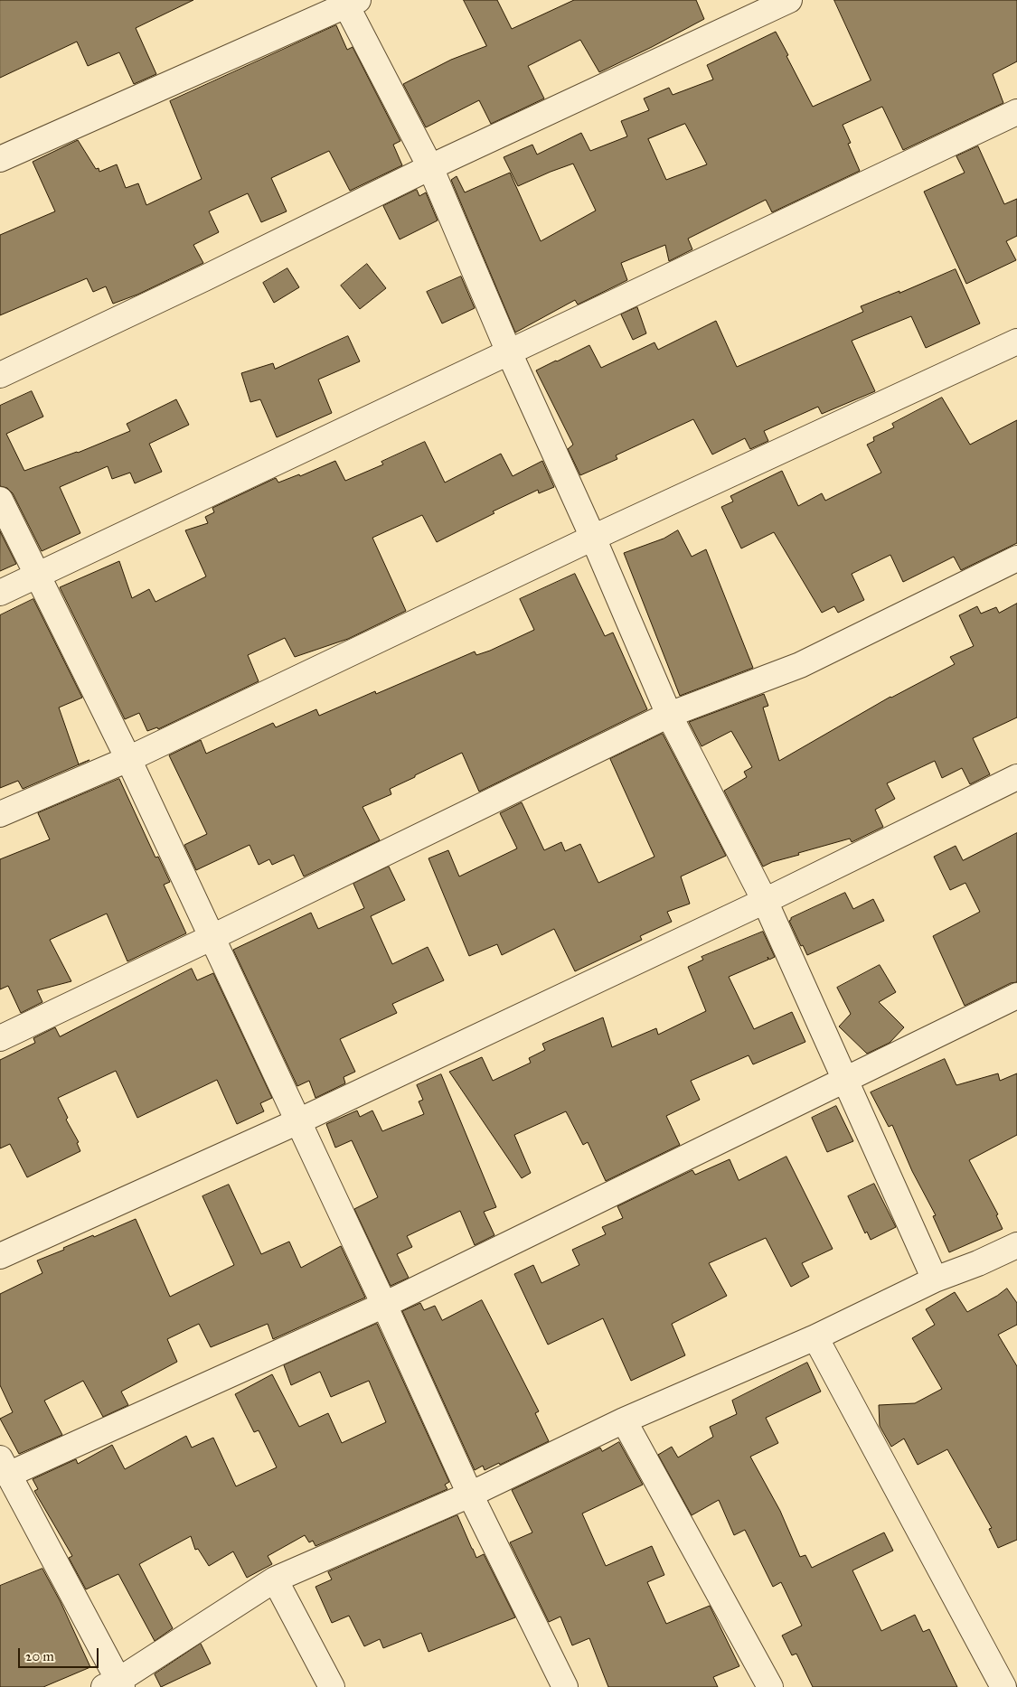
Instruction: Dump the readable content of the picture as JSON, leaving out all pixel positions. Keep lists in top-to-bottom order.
{
  "scale_bar": "20 m"
}
